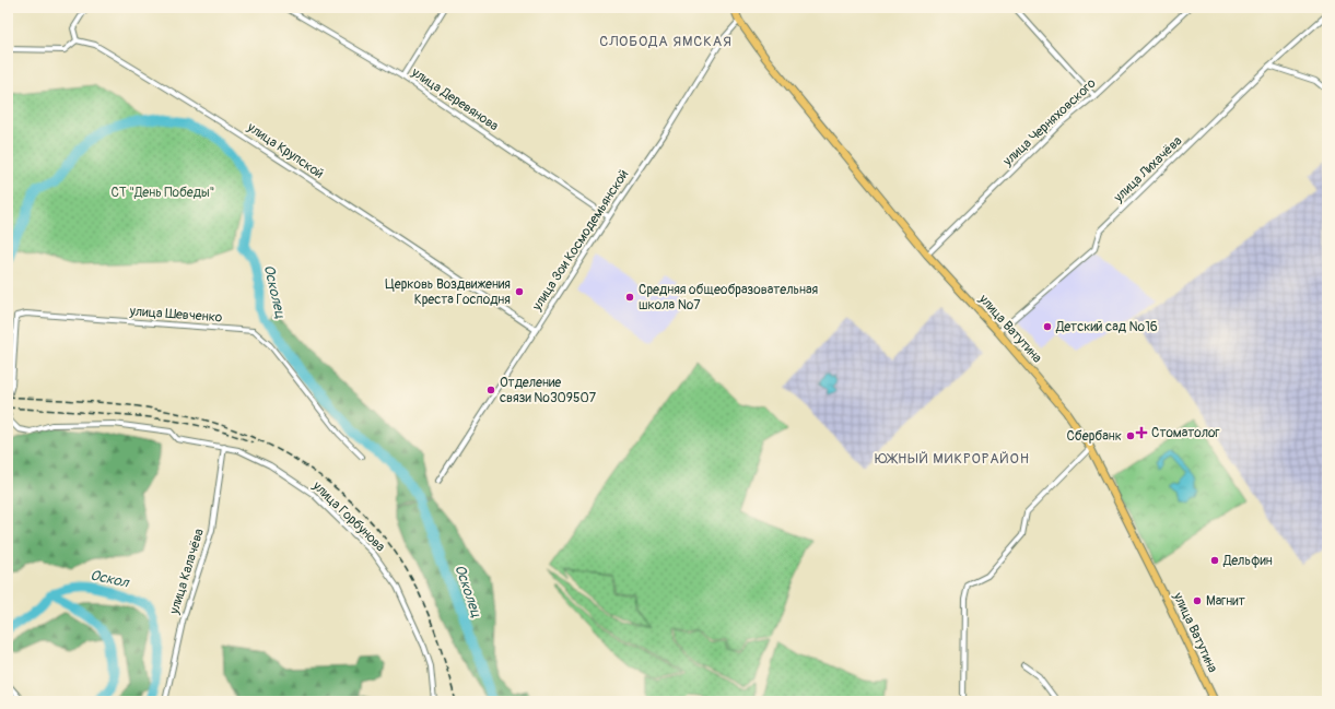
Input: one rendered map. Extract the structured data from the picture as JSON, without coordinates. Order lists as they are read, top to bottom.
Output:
{
  "streets": {
    "main road": ["улица Ватутина"],
    "street": [
      "улица Деревянова",
      "улица Черняховского",
      "улица Крупской",
      "улица Лихачёва",
      "улица Зои Космодемьянской",
      "улица Шевченко",
      "улица Горбунова",
      "улица Калачёва"
    ]
  },
  "crossings": [
    ["улица Деревянова", "улица Зои Космодемьянской"],
    ["улица Черняховского", "улица Ватутина"],
    ["улица Крупской", "улица Зои Космодемьянской"],
    ["улица Лихачёва", "улица Ватутина"],
    ["улица Зои Космодемьянской", "улица Ватутина"],
    ["улица Горбунова", "улица Калачёва"]
  ],
  "districts": ["СЛОБОДА ЯМСКАЯ", "ЮЖНЫЙ МИКРОРАЙОН"],
  "water": ["Осколец", "Оскол"],
  "parks": ["СТ \"День Победы\""],
  "places": {
    "other": [
      "Церковь Воздвижения Креста Господня",
      "Средняя общеобразовательная школа №7",
      "Детский сад №16",
      "Отделение связи №309507",
      "Сбербанк",
      "Дельфин",
      "Магнит"
    ],
    "health": ["Стоматолог"]
  }
}
